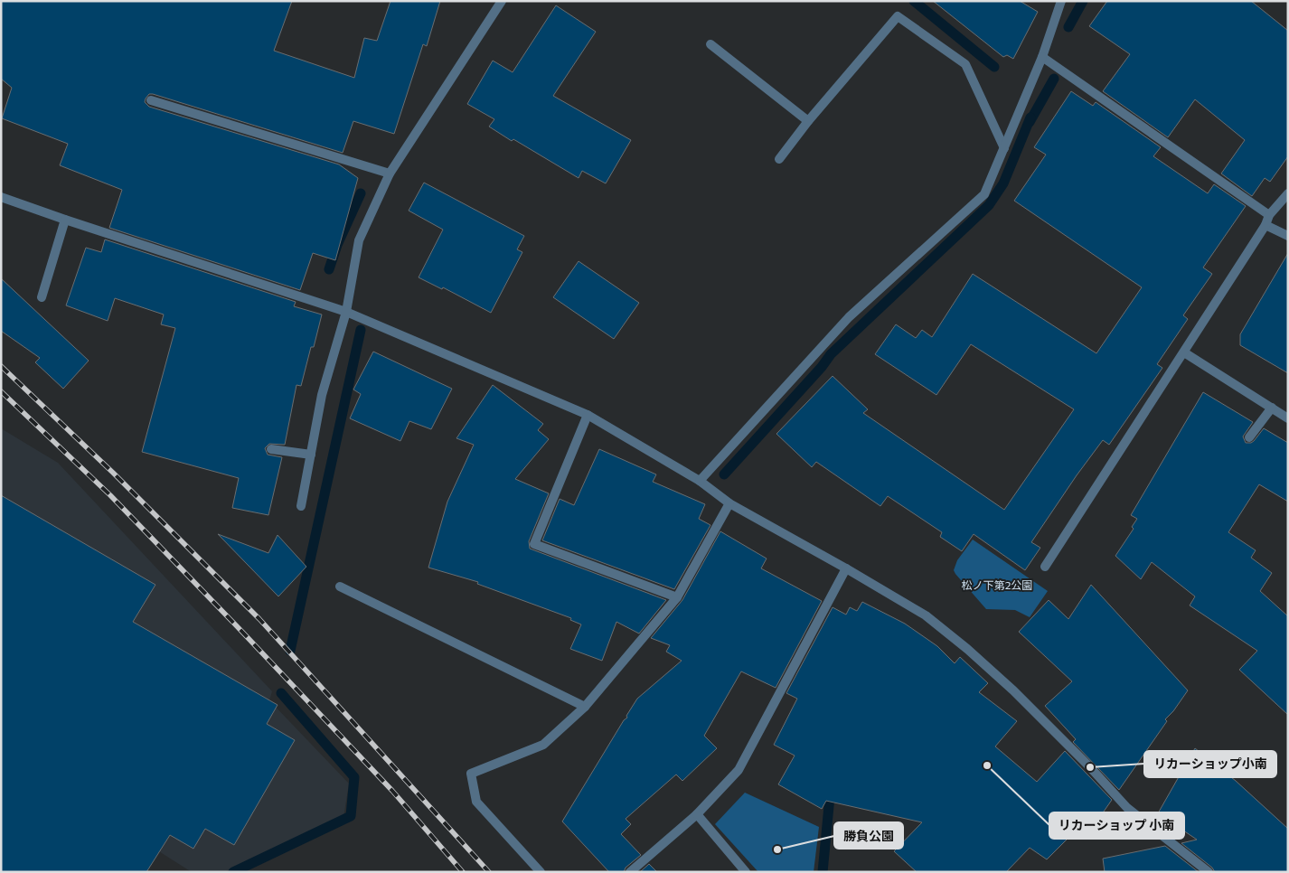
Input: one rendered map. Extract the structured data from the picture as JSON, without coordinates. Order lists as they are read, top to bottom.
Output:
{
  "parks": ["松ノ下第2公園"],
  "places": ["リカーショップ 小南", "リカーショップ小南", "勝負公園"]
}
